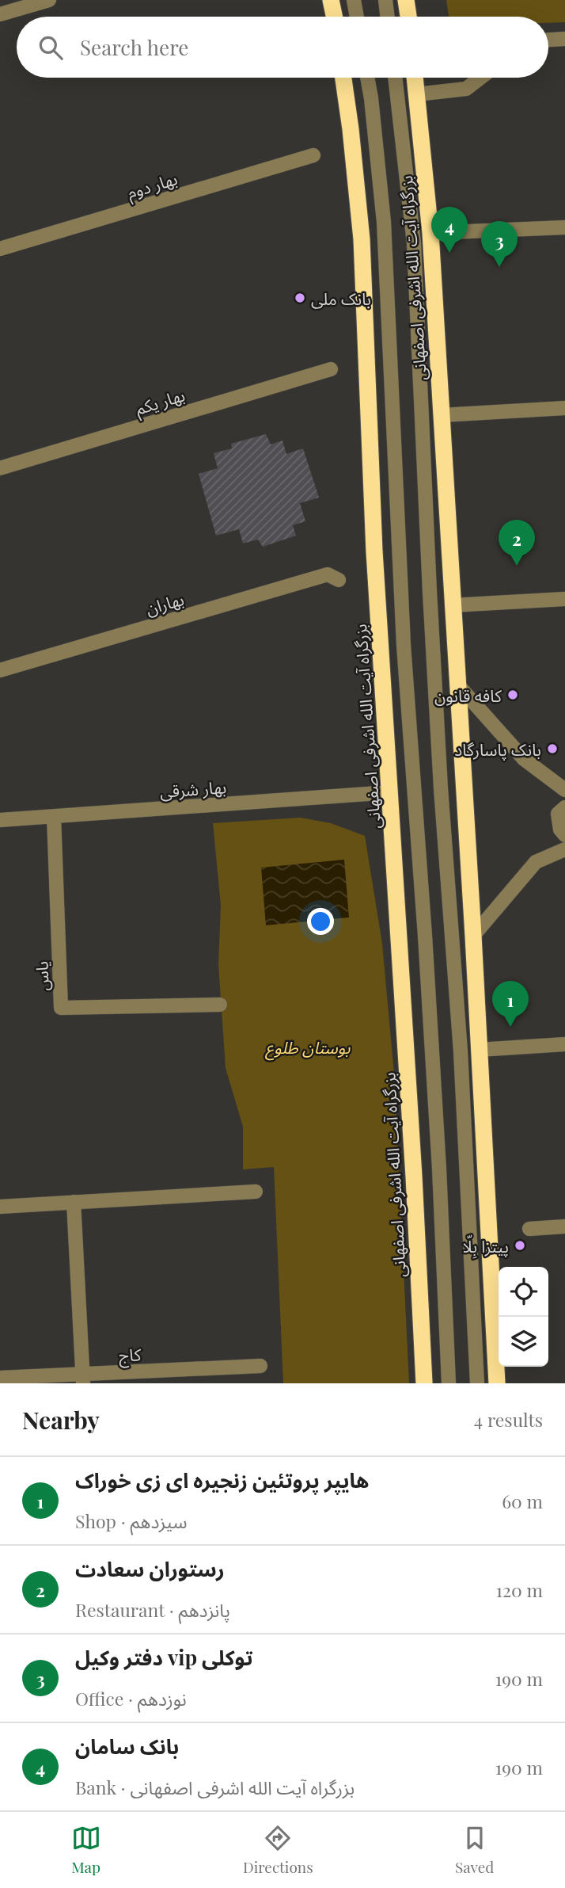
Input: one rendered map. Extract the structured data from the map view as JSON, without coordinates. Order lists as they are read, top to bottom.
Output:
{
  "streets": {
    "highway": ["بزرگراه آیت الله اشرفی اصفهانی"],
    "street": [
      "بهار دوم",
      "بهار یکم",
      "بهاران",
      "بهار شرقی",
      "یاس",
      "کاج"
    ]
  },
  "crossings": [
    ["بزرگراه آیت الله اشرفی اصفهانی", "بهار شرقی"],
    ["بهار شرقی", "یاس"]
  ],
  "parks": ["بوستان طلوع"],
  "places": [
    "بانک ملی",
    "کافه قانون",
    "بانک پاسارگاد",
    "پيتزا بِلّا"
  ],
  "page": {
    "search": "Search here",
    "pins": [
      "4",
      "3",
      "2",
      "1"
    ],
    "heading": ["Nearby", "4 results"],
    "list": [
      {
        "mark": "1",
        "name": "هایپر پروتئین زنجیره ای زی خوراک",
        "note": "Shop · سیزدهم",
        "value": "60 m"
      },
      {
        "mark": "2",
        "name": "رستوران سعادت",
        "note": "Restaurant · پانزدهم",
        "value": "120 m"
      },
      {
        "mark": "3",
        "name": "دفتر وکیل vip توکلی",
        "note": "Office · نوزدهم",
        "value": "190 m"
      },
      {
        "mark": "4",
        "name": "بانک سامان",
        "note": "Bank · بزرگراه آیت الله اشرفی اصفهانی",
        "value": "190 m"
      }
    ],
    "nav": ["Map", "Directions", "Saved"]
  }
}
